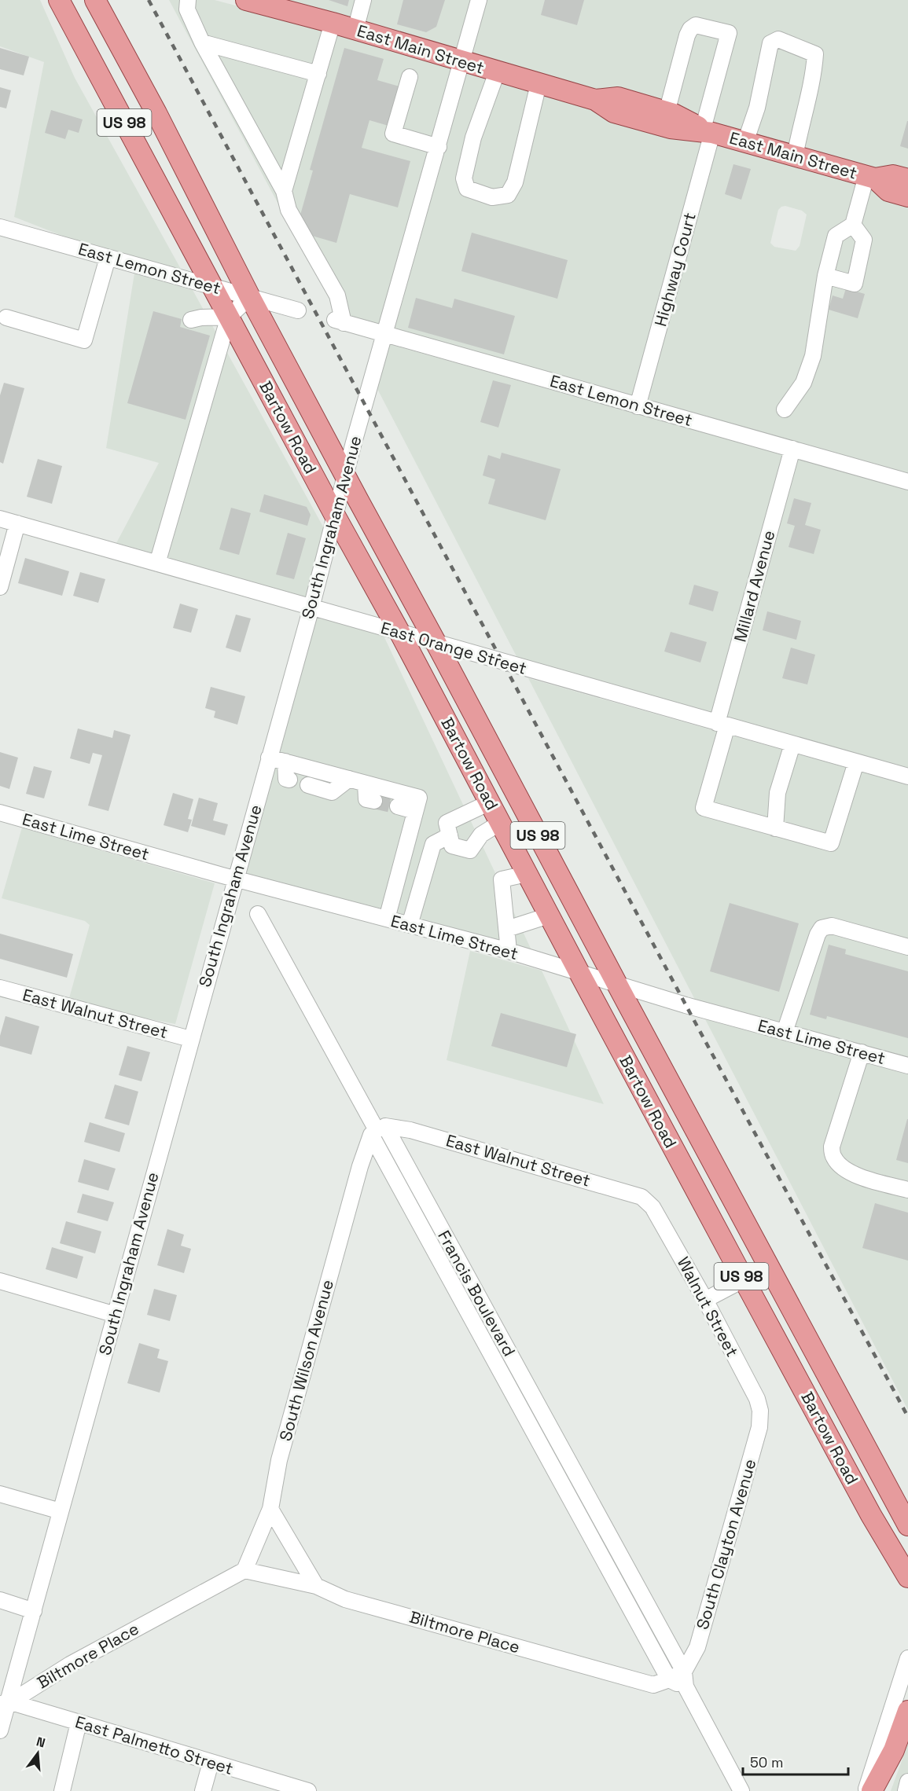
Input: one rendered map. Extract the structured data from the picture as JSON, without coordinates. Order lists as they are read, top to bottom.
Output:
{
  "streets": {
    "main road": ["East Main Street", "US 98", "Bartow Road"],
    "street": [
      "East Lemon Street",
      "Highway Court",
      "South Ingraham Avenue",
      "Millard Avenue",
      "East Orange Street",
      "East Lime Street",
      "East Walnut Street",
      "Francis Boulevard",
      "Walnut Street",
      "South Wilson Avenue",
      "South Clayton Avenue",
      "Biltmore Place",
      "East Palmetto Street"
    ]
  },
  "crossings": [
    ["East Main Street", "Highway Court"],
    ["East Main Street", "South Ingraham Avenue"],
    ["East Lemon Street", "Highway Court"],
    ["East Lemon Street", "Bartow Road"],
    ["East Lemon Street", "South Ingraham Avenue"],
    ["East Lemon Street", "Millard Avenue"],
    ["Bartow Road", "South Ingraham Avenue"],
    ["Bartow Road", "East Orange Street"],
    ["Bartow Road", "East Lime Street"],
    ["South Ingraham Avenue", "East Orange Street"],
    ["South Ingraham Avenue", "East Lime Street"],
    ["South Ingraham Avenue", "East Walnut Street"],
    ["South Ingraham Avenue", "Biltmore Place"],
    ["South Ingraham Avenue", "East Palmetto Street"],
    ["Millard Avenue", "East Orange Street"],
    ["East Walnut Street", "Francis Boulevard"],
    ["East Walnut Street", "Walnut Street"],
    ["East Walnut Street", "South Wilson Avenue"],
    ["Francis Boulevard", "South Wilson Avenue"],
    ["Francis Boulevard", "South Clayton Avenue"],
    ["Francis Boulevard", "Biltmore Place"],
    ["Walnut Street", "South Clayton Avenue"],
    ["South Clayton Avenue", "Biltmore Place"],
    ["Biltmore Place", "East Palmetto Street"]
  ],
  "scale_bar": "50 m",
  "north": "top"
}
